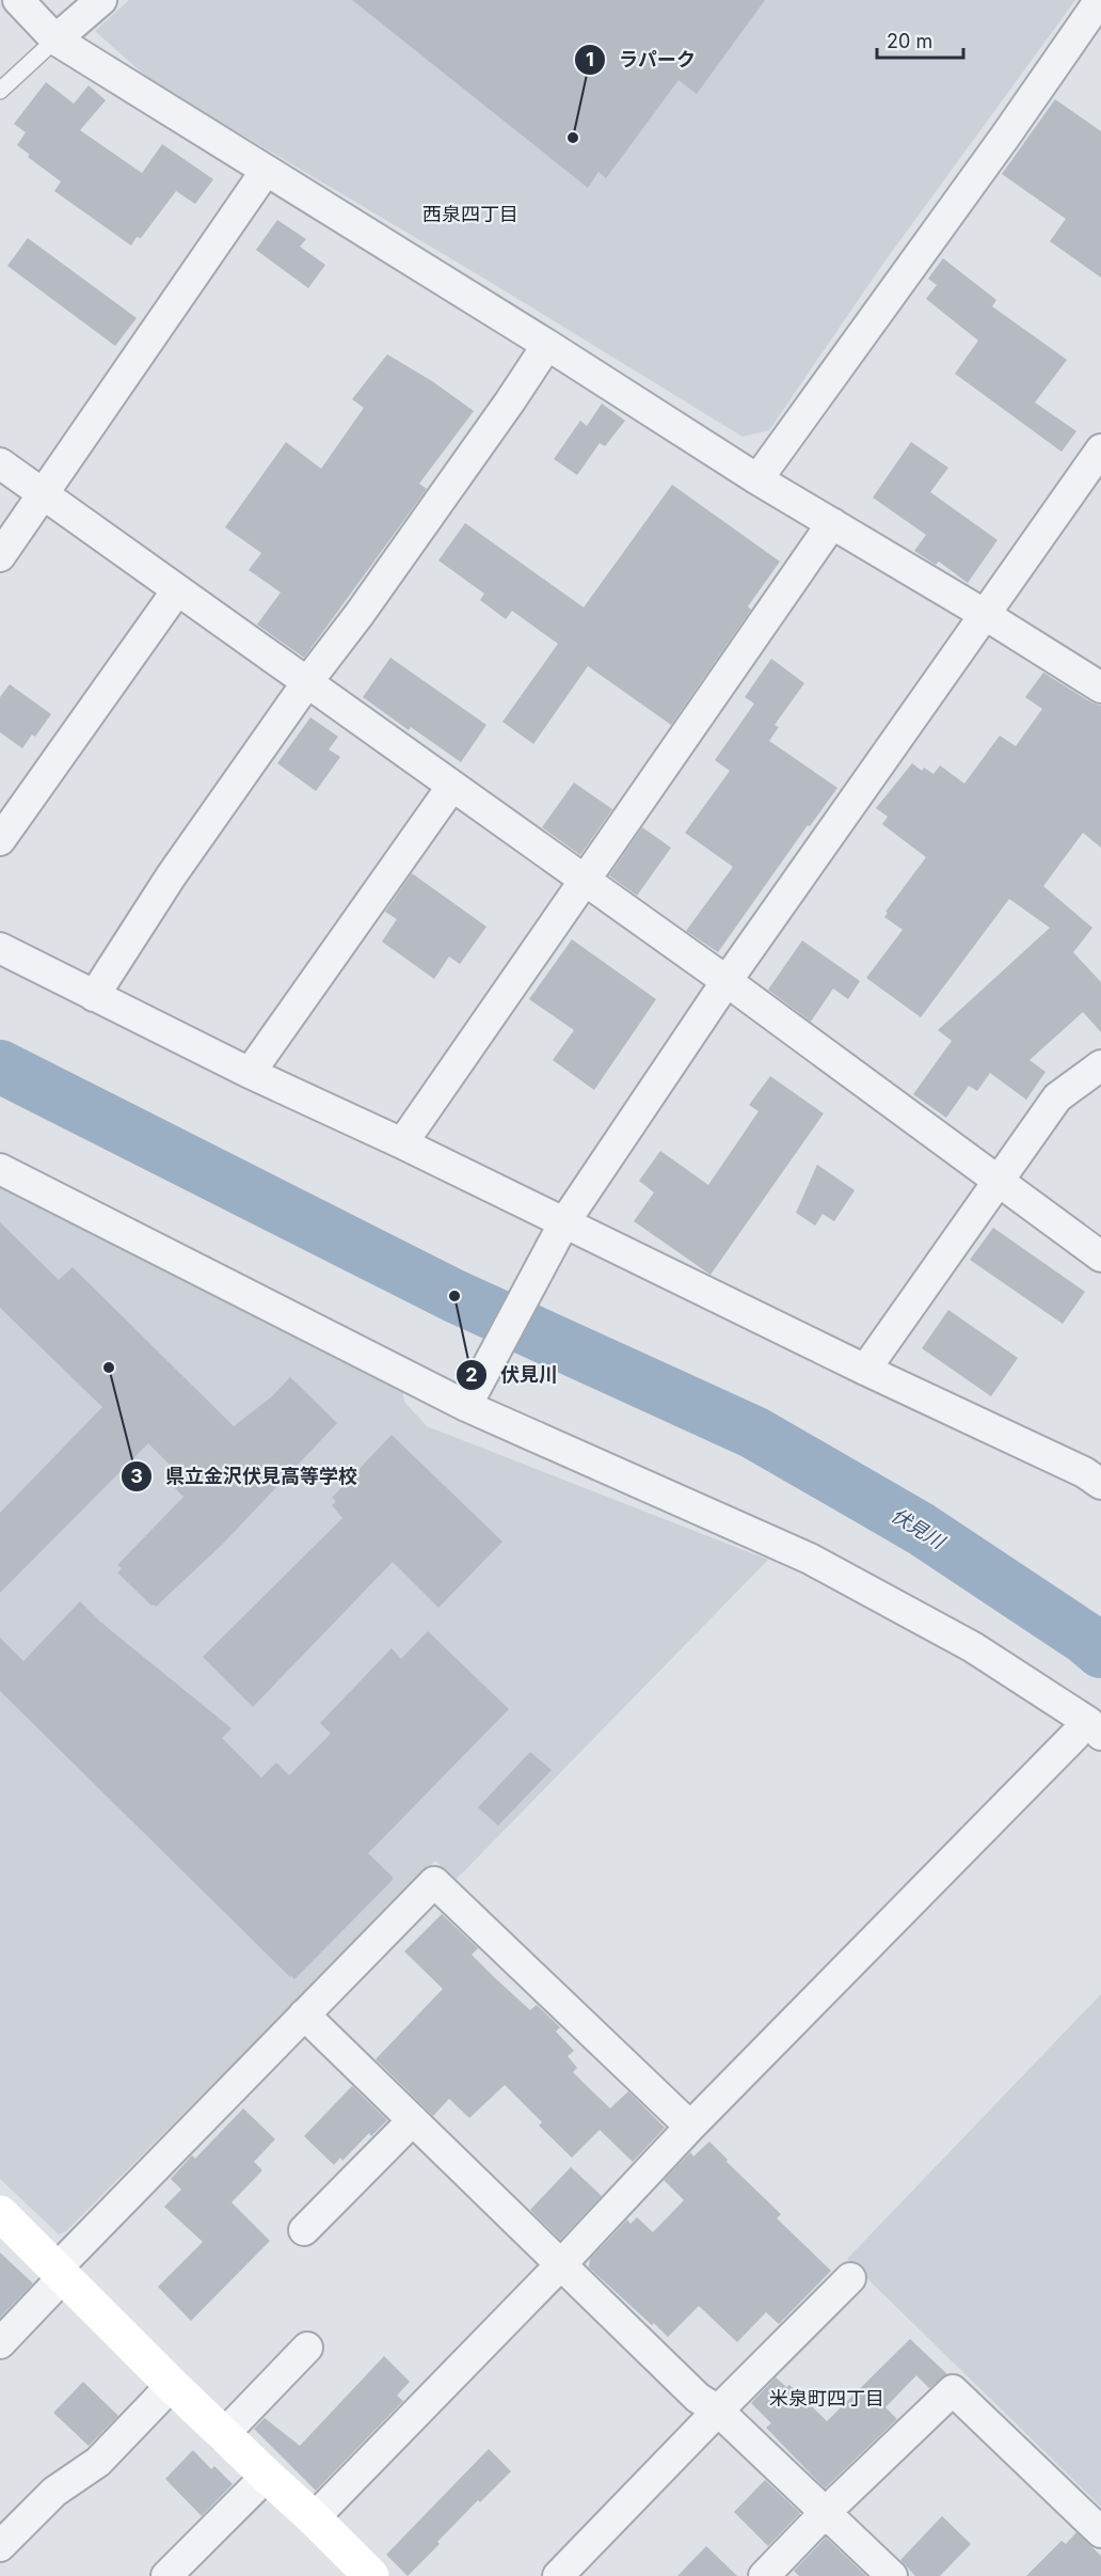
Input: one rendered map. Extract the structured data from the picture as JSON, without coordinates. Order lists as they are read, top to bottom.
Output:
{
  "districts": ["西泉四丁目", "米泉町四丁目"],
  "water": ["伏見川"],
  "places": ["ラパーク", "伏見川", "県立金沢伏見高等学校"],
  "scale_bar": "20 m"
}
